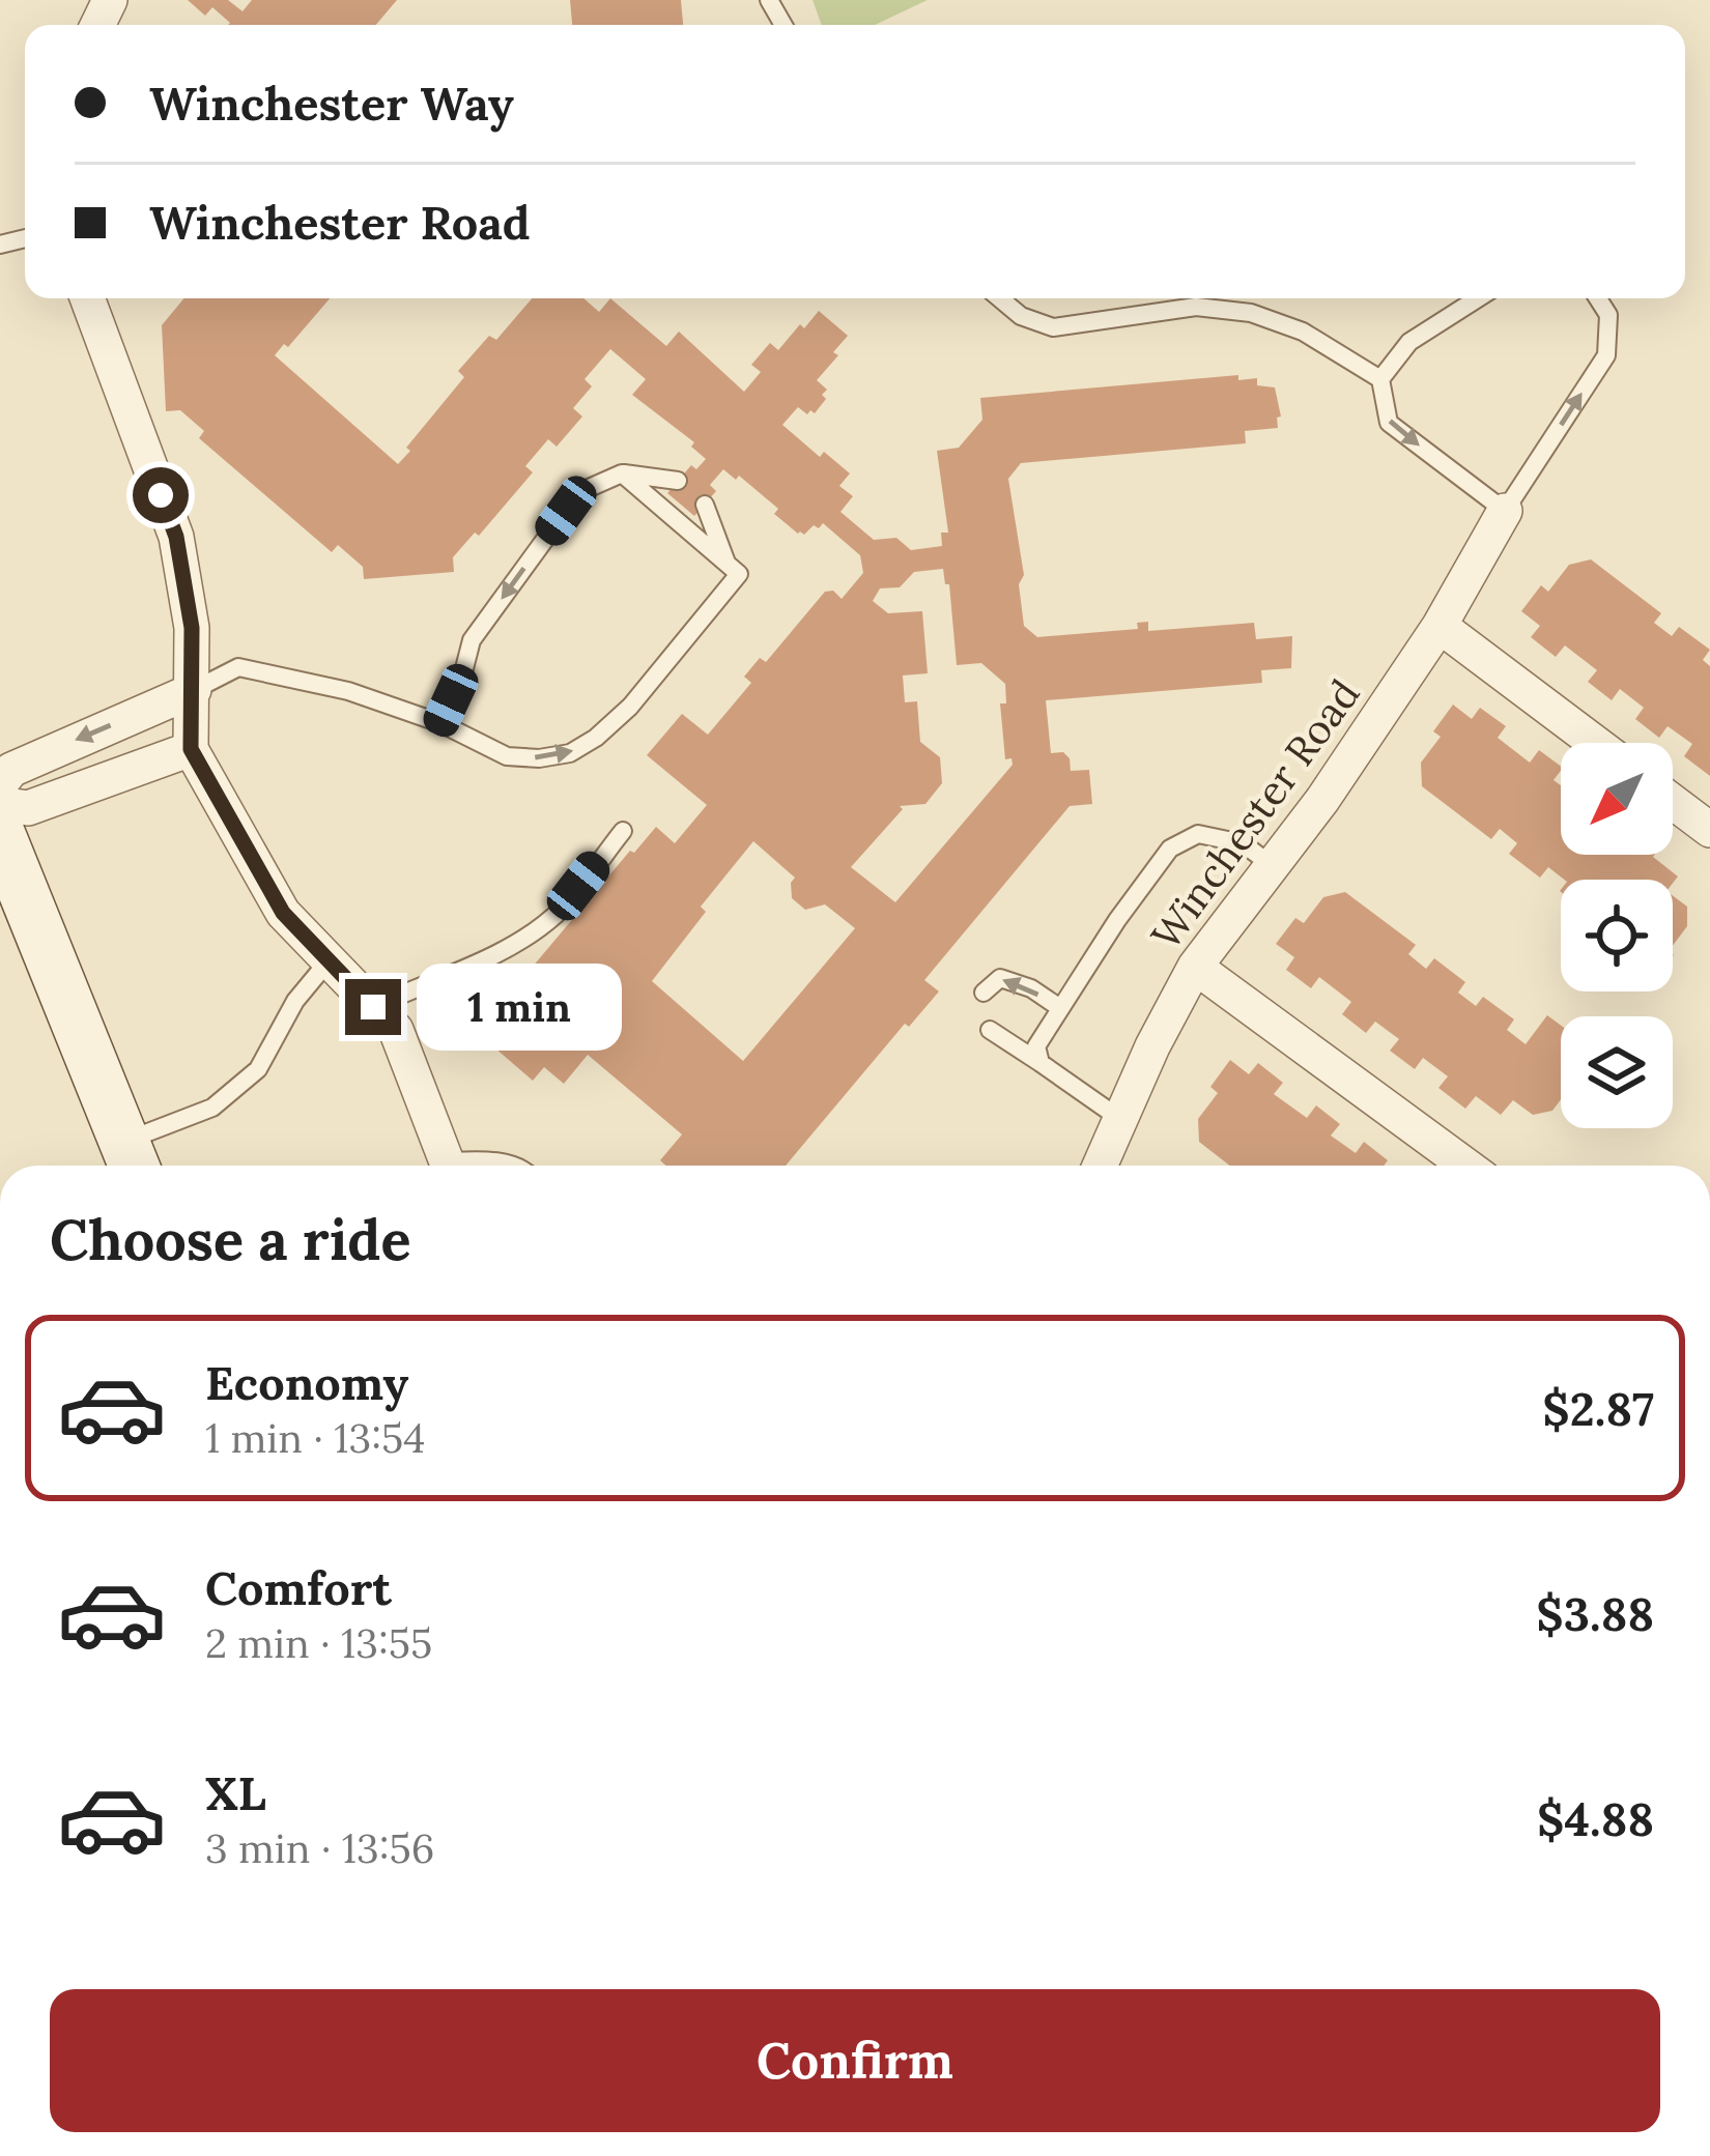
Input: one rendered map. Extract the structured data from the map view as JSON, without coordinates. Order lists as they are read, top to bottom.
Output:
{
  "streets": {
    "street": ["Winchester Road"]
  },
  "north": "bottom left",
  "page": {
    "banner": ["Winchester Way", "Winchester Road"],
    "bubble": "1 min",
    "heading": "Choose a ride",
    "list": [
      {
        "name": "Economy",
        "note": "1 min · 13:54",
        "value": "$2.87"
      },
      {
        "name": "Comfort",
        "note": "2 min · 13:55",
        "value": "$3.88"
      },
      {
        "name": "XL",
        "note": "3 min · 13:56",
        "value": "$4.88"
      }
    ],
    "buttons": "Confirm"
  }
}
